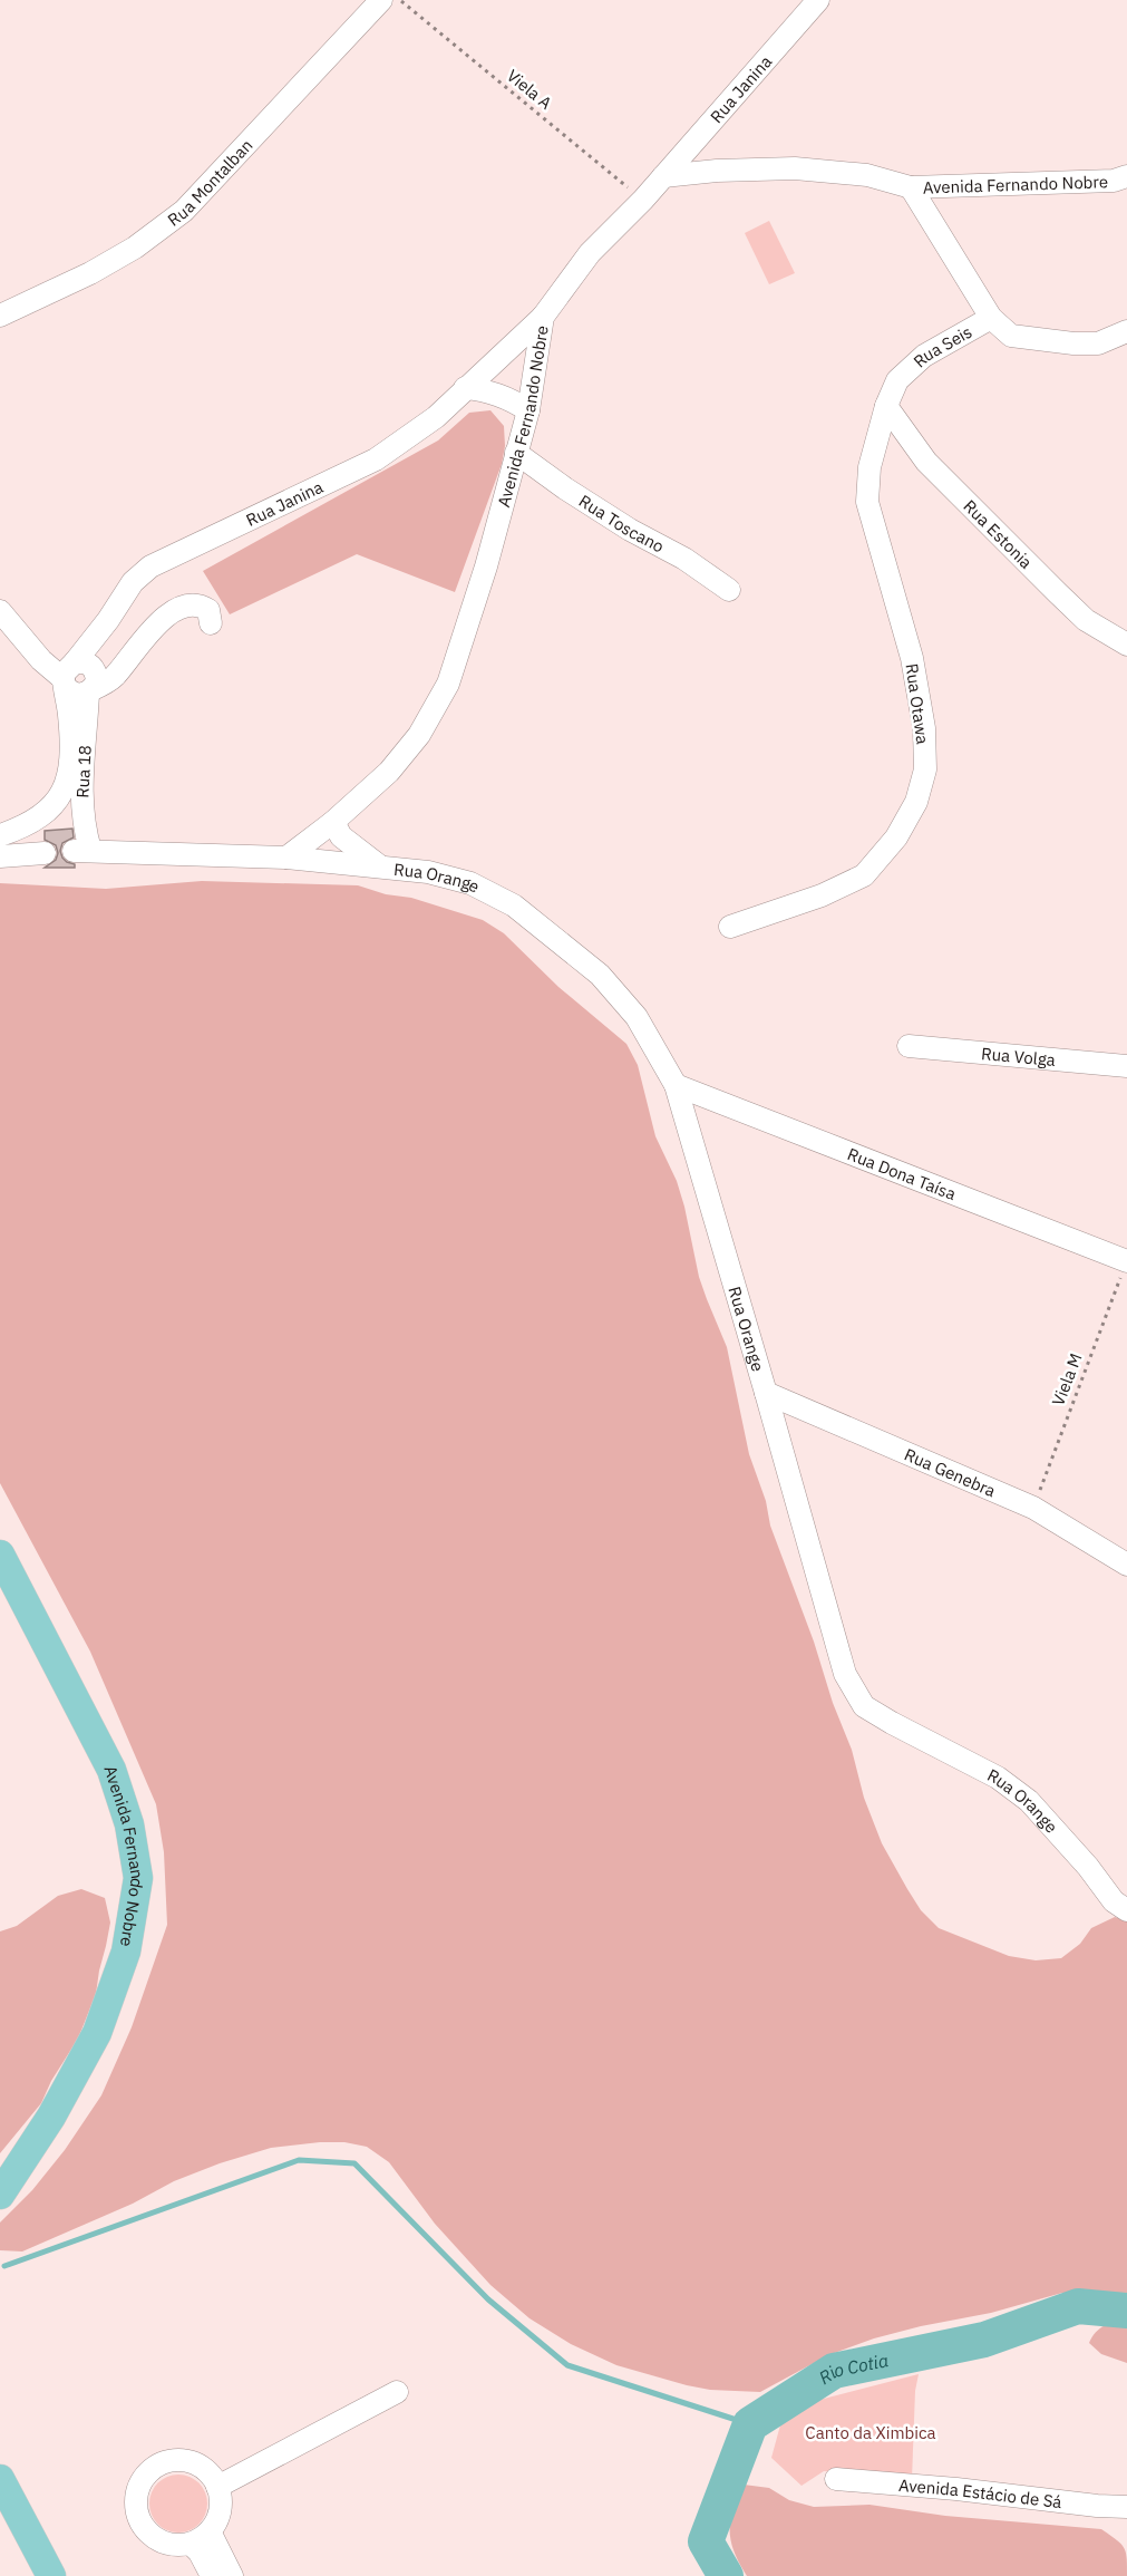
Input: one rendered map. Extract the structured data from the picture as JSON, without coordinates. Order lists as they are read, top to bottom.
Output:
{
  "streets": {
    "main road": ["Avenida Fernando Nobre"],
    "street": [
      "Rua Janina",
      "Rua Montalban",
      "Rua Seis",
      "Rua Toscano",
      "Rua Estonia",
      "Rua Otawa",
      "Rua 18",
      "Rua Orange",
      "Rua Volga",
      "Rua Dona Taísa",
      "Rua Genebra",
      "Avenida Estácio de Sá"
    ],
    "path": ["Viela A", "Viela M"]
  },
  "crossings": [
    ["Rua Janina", "Avenida Fernando Nobre"],
    ["Rua Janina", "Rua 18"],
    ["Viela A", "Avenida Fernando Nobre"],
    ["Avenida Fernando Nobre", "Rua Toscano"],
    ["Avenida Fernando Nobre", "Rua 18"],
    ["Avenida Fernando Nobre", "Rua Orange"],
    ["Rua Seis", "Rua Otawa"],
    ["Rua Estonia", "Rua Otawa"],
    ["Rua 18", "Rua Orange"],
    ["Rua Orange", "Rua Dona Taísa"],
    ["Rua Orange", "Rua Genebra"],
    ["Rua Dona Taísa", "Viela M"],
    ["Viela M", "Rua Genebra"]
  ],
  "water": ["Rio Cotia"],
  "parks": ["Canto da Ximbica"]
}
